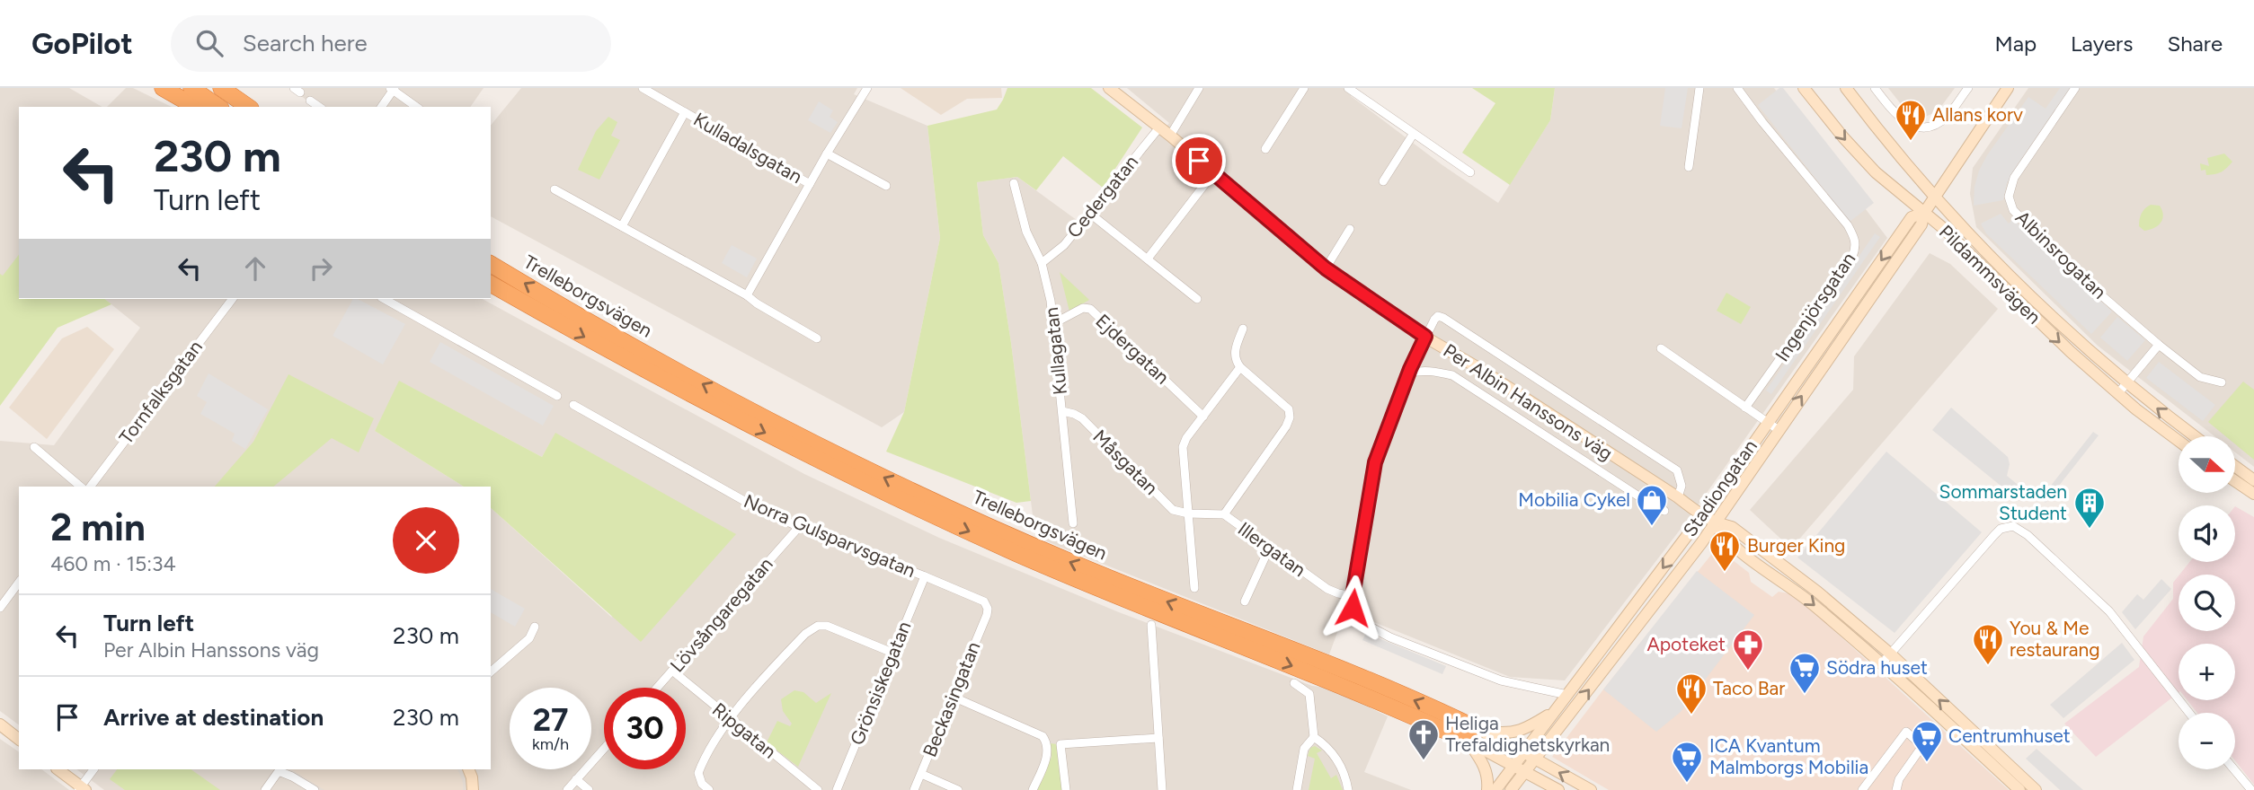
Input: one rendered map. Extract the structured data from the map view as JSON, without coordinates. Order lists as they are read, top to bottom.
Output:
{
  "streets": {
    "highway": ["Trelleborgsvägen"],
    "main road": ["Pildammsvägen", "Per Albin Hanssons väg", "Stadiongatan"],
    "street": [
      "Kulladalsgatan",
      "Cedergatan",
      "Albinsrogatan",
      "Ingenjörsgatan",
      "Ejdergatan",
      "Kullagatan",
      "Tornfalksgatan",
      "Måsgatan",
      "Norra Gulsparvsgatan",
      "Illergatan",
      "Lövsångaregatan",
      "Grönsiskegatan",
      "Beckasingatan",
      "Ripgatan"
    ]
  },
  "crossings": [
    ["Cedergatan", "Kullagatan"],
    ["Cedergatan", "Per Albin Hanssons väg"],
    ["Pildammsvägen", "Stadiongatan"],
    ["Trelleborgsvägen", "Stadiongatan"],
    ["Ejdergatan", "Kullagatan"],
    ["Kullagatan", "Måsgatan"],
    ["Per Albin Hanssons väg", "Stadiongatan"],
    ["Måsgatan", "Illergatan"],
    ["Norra Gulsparvsgatan", "Lövsångaregatan"],
    ["Norra Gulsparvsgatan", "Grönsiskegatan"],
    ["Norra Gulsparvsgatan", "Beckasingatan"],
    ["Lövsångaregatan", "Ripgatan"]
  ],
  "places": {
    "restaurant": [
      "Allans korv",
      "Burger King",
      "You & Me restaurang",
      "Taco Bar"
    ],
    "shop": ["Mobilia Cykel"],
    "building": ["Sommarstaden Student"],
    "pharmacy": ["Apoteket"],
    "supermarket": ["Södra huset", "Centrumhuset", "ICA Kvantum Malmborgs Mobilia"],
    "church": ["Heliga Trefaldighetskyrkan"]
  },
  "north": "right",
  "page": {
    "header": "GoPilot",
    "search": "Search here",
    "nav": ["Map", "Layers", "Share"],
    "turn": ["230 m", "Turn left"],
    "map_buttons": ["+", "−"],
    "heading": ["2 min", "460 m · 15:34"],
    "list": [
      {
        "name": "Turn left",
        "note": "Per Albin Hanssons väg",
        "value": "230 m"
      },
      {
        "name": "Arrive at destination",
        "value": "230 m"
      }
    ],
    "speed": "27 km/h",
    "limit": "30"
  }
}
